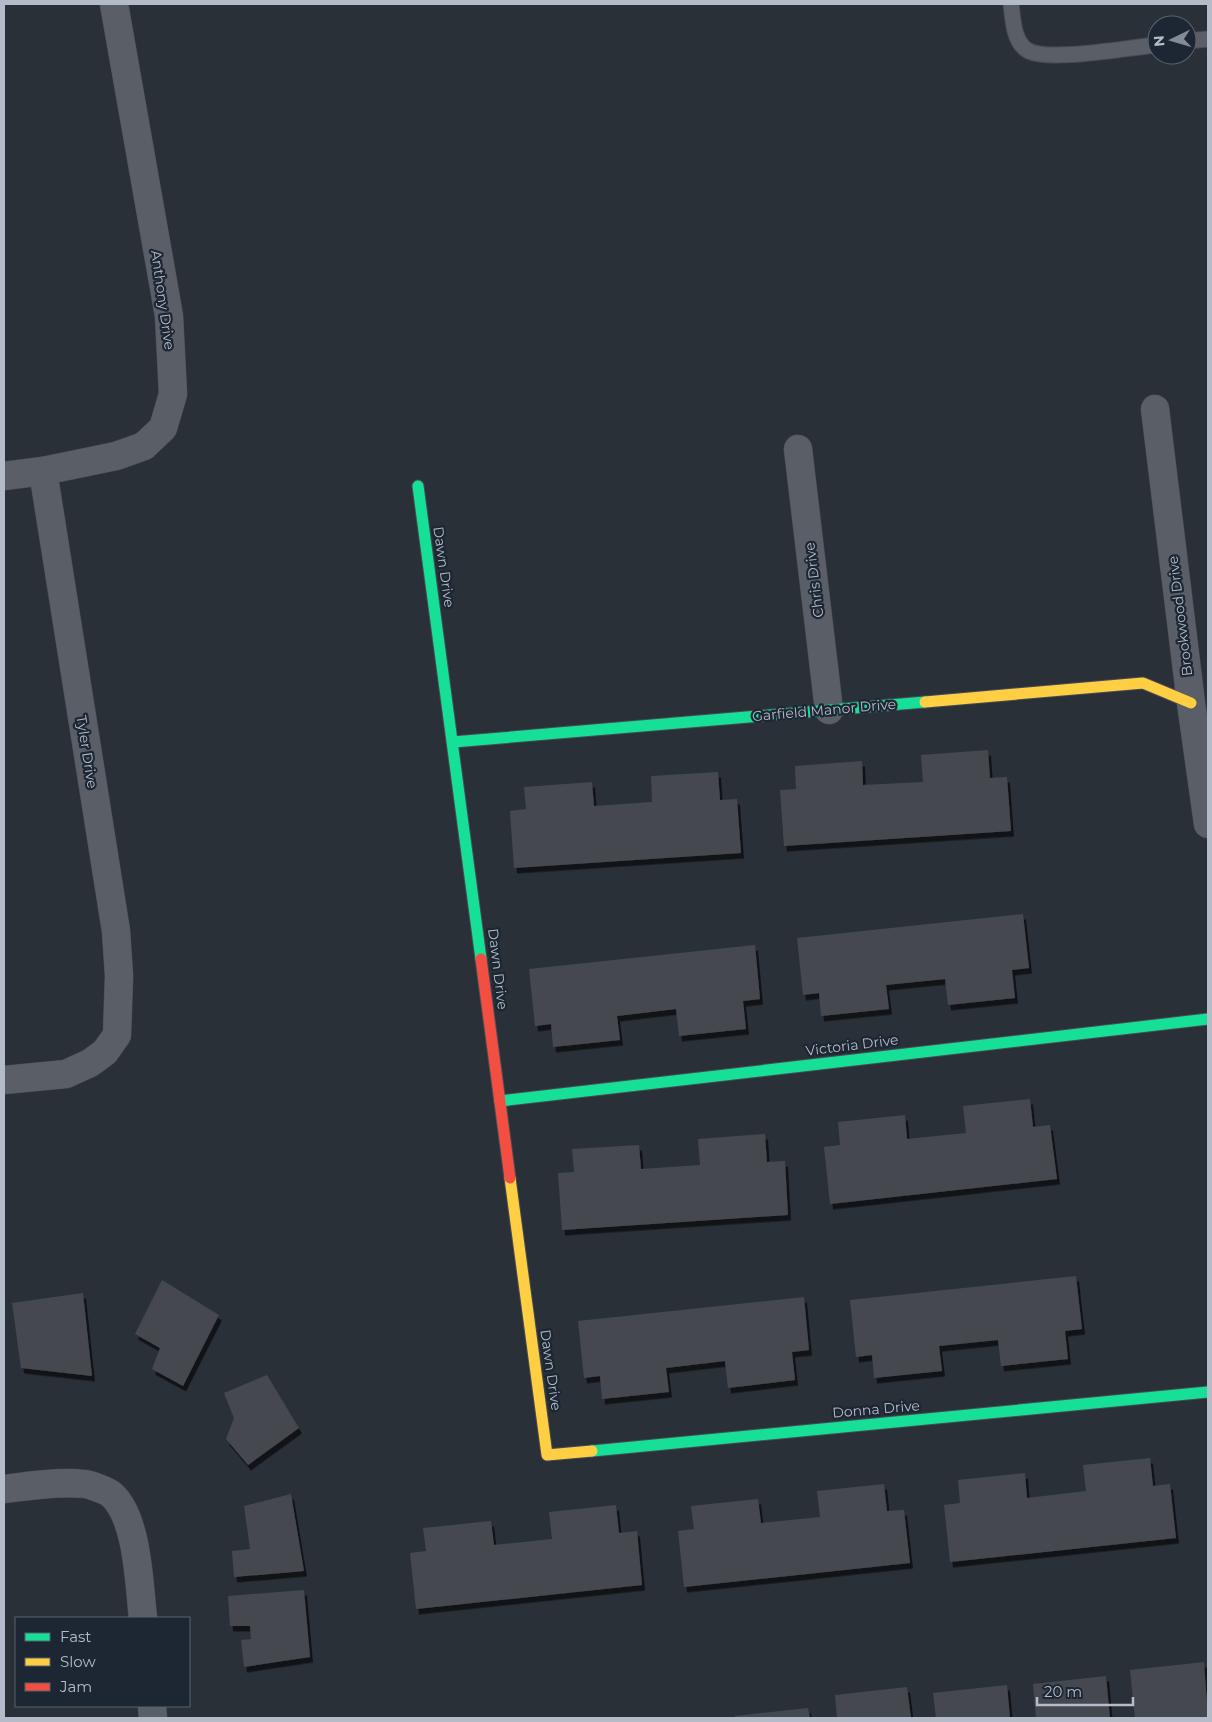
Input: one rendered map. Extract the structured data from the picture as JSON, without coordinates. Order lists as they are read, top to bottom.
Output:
{
  "streets": {
    "street": [
      "Anthony Drive",
      "Dawn Drive",
      "Chris Drive",
      "Brookwood Drive",
      "Garfield Manor Drive",
      "Tyler Drive",
      "Victoria Drive",
      "Donna Drive"
    ]
  },
  "crossings": [
    ["Anthony Drive", "Tyler Drive"],
    ["Dawn Drive", "Garfield Manor Drive"],
    ["Dawn Drive", "Victoria Drive"],
    ["Dawn Drive", "Donna Drive"],
    ["Chris Drive", "Garfield Manor Drive"],
    ["Brookwood Drive", "Garfield Manor Drive"]
  ],
  "legend": ["Fast", "Slow", "Jam"],
  "scale_bar": "20 m",
  "north": "left"
}
